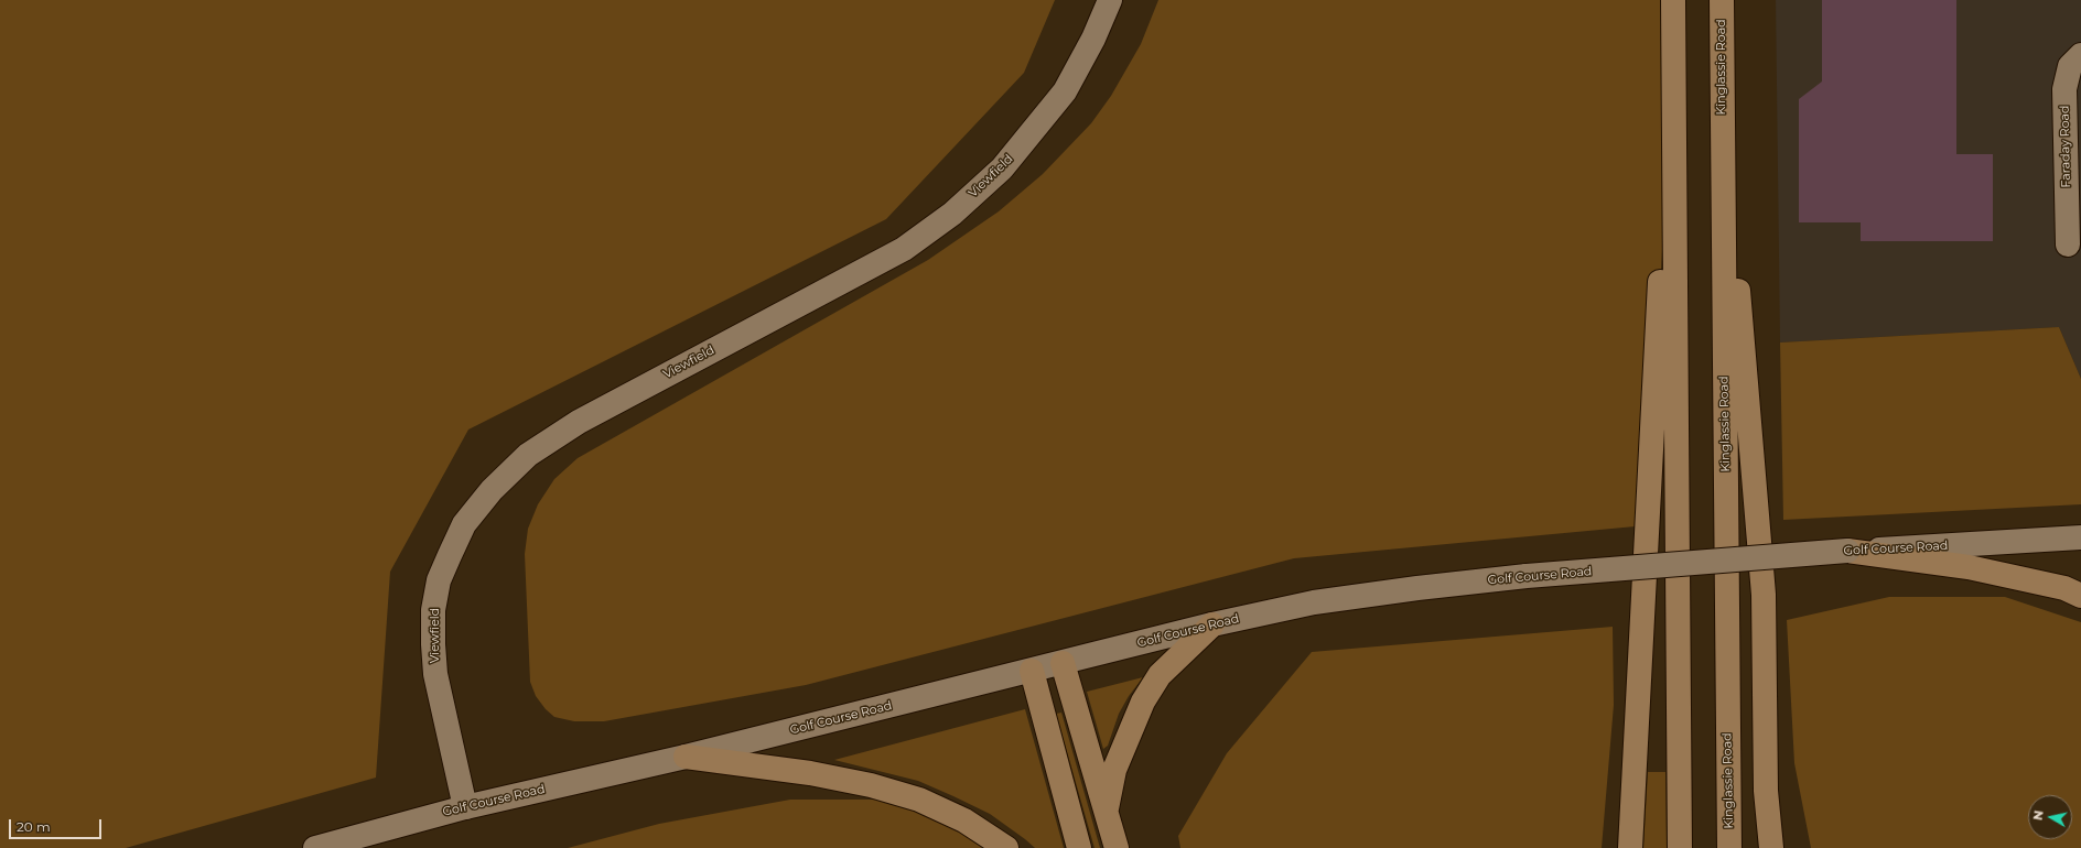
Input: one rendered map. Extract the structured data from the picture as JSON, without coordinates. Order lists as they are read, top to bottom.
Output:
{
  "streets": {
    "main road": ["Kinglassie Road"],
    "street": ["Faraday Road", "Viewfield", "Golf Course Road"]
  },
  "crossings": [
    ["Viewfield", "Golf Course Road"]
  ],
  "scale_bar": "20 m",
  "north": "left"
}
